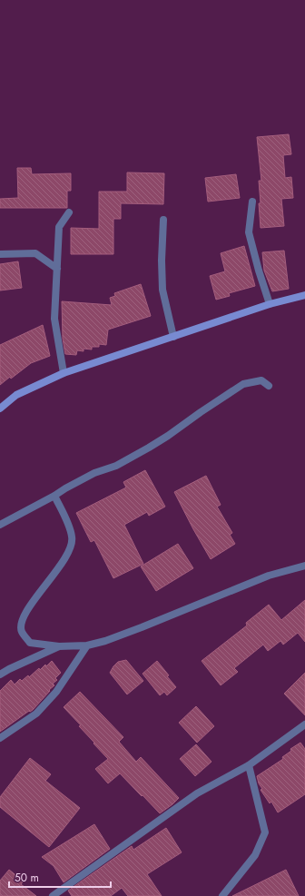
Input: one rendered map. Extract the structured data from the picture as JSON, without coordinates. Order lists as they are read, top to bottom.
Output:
{
  "scale_bar": "50 m"
}
